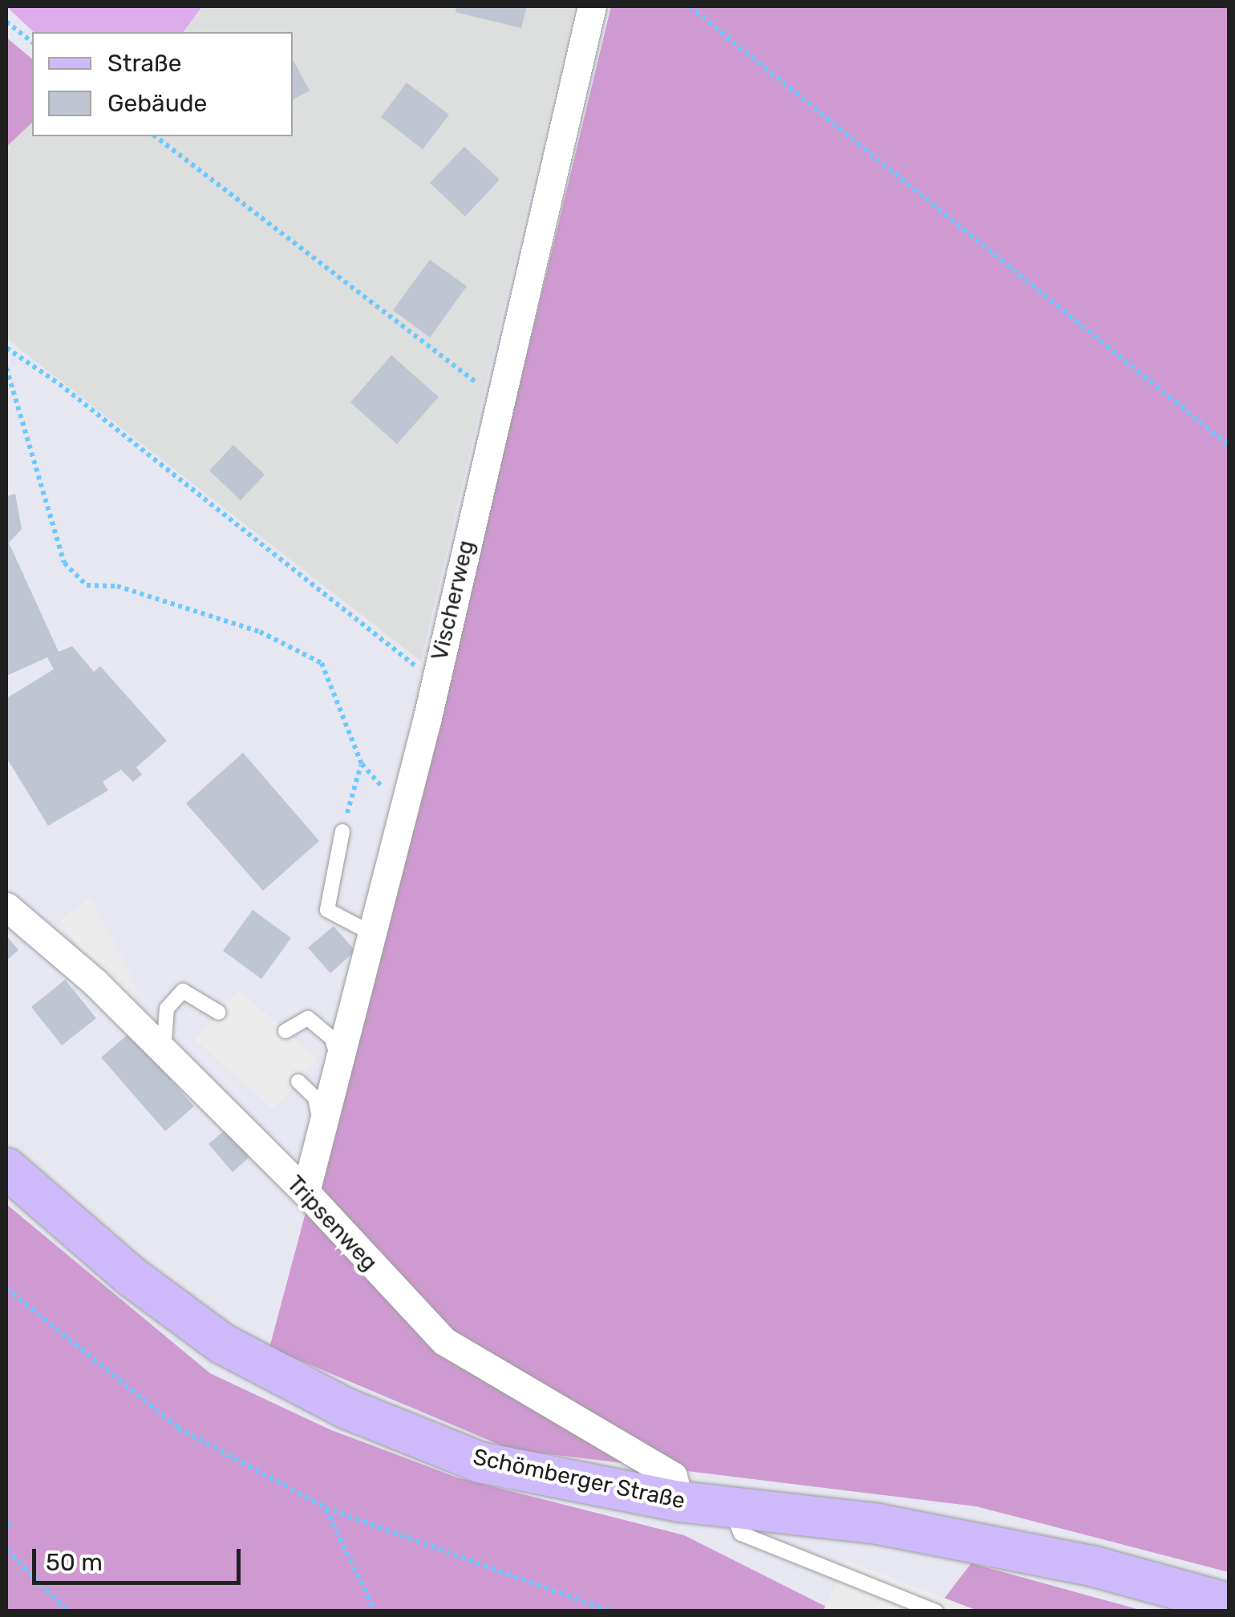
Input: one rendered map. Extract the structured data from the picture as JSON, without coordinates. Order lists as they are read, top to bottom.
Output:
{
  "streets": {
    "main road": ["Schömberger Straße"],
    "street": ["Vischerweg", "Tripsenweg"]
  },
  "crossings": [
    ["Vischerweg", "Tripsenweg"],
    ["Tripsenweg", "Schömberger Straße"]
  ],
  "legend": ["Straße", "Gebäude"],
  "scale_bar": "50 m"
}
